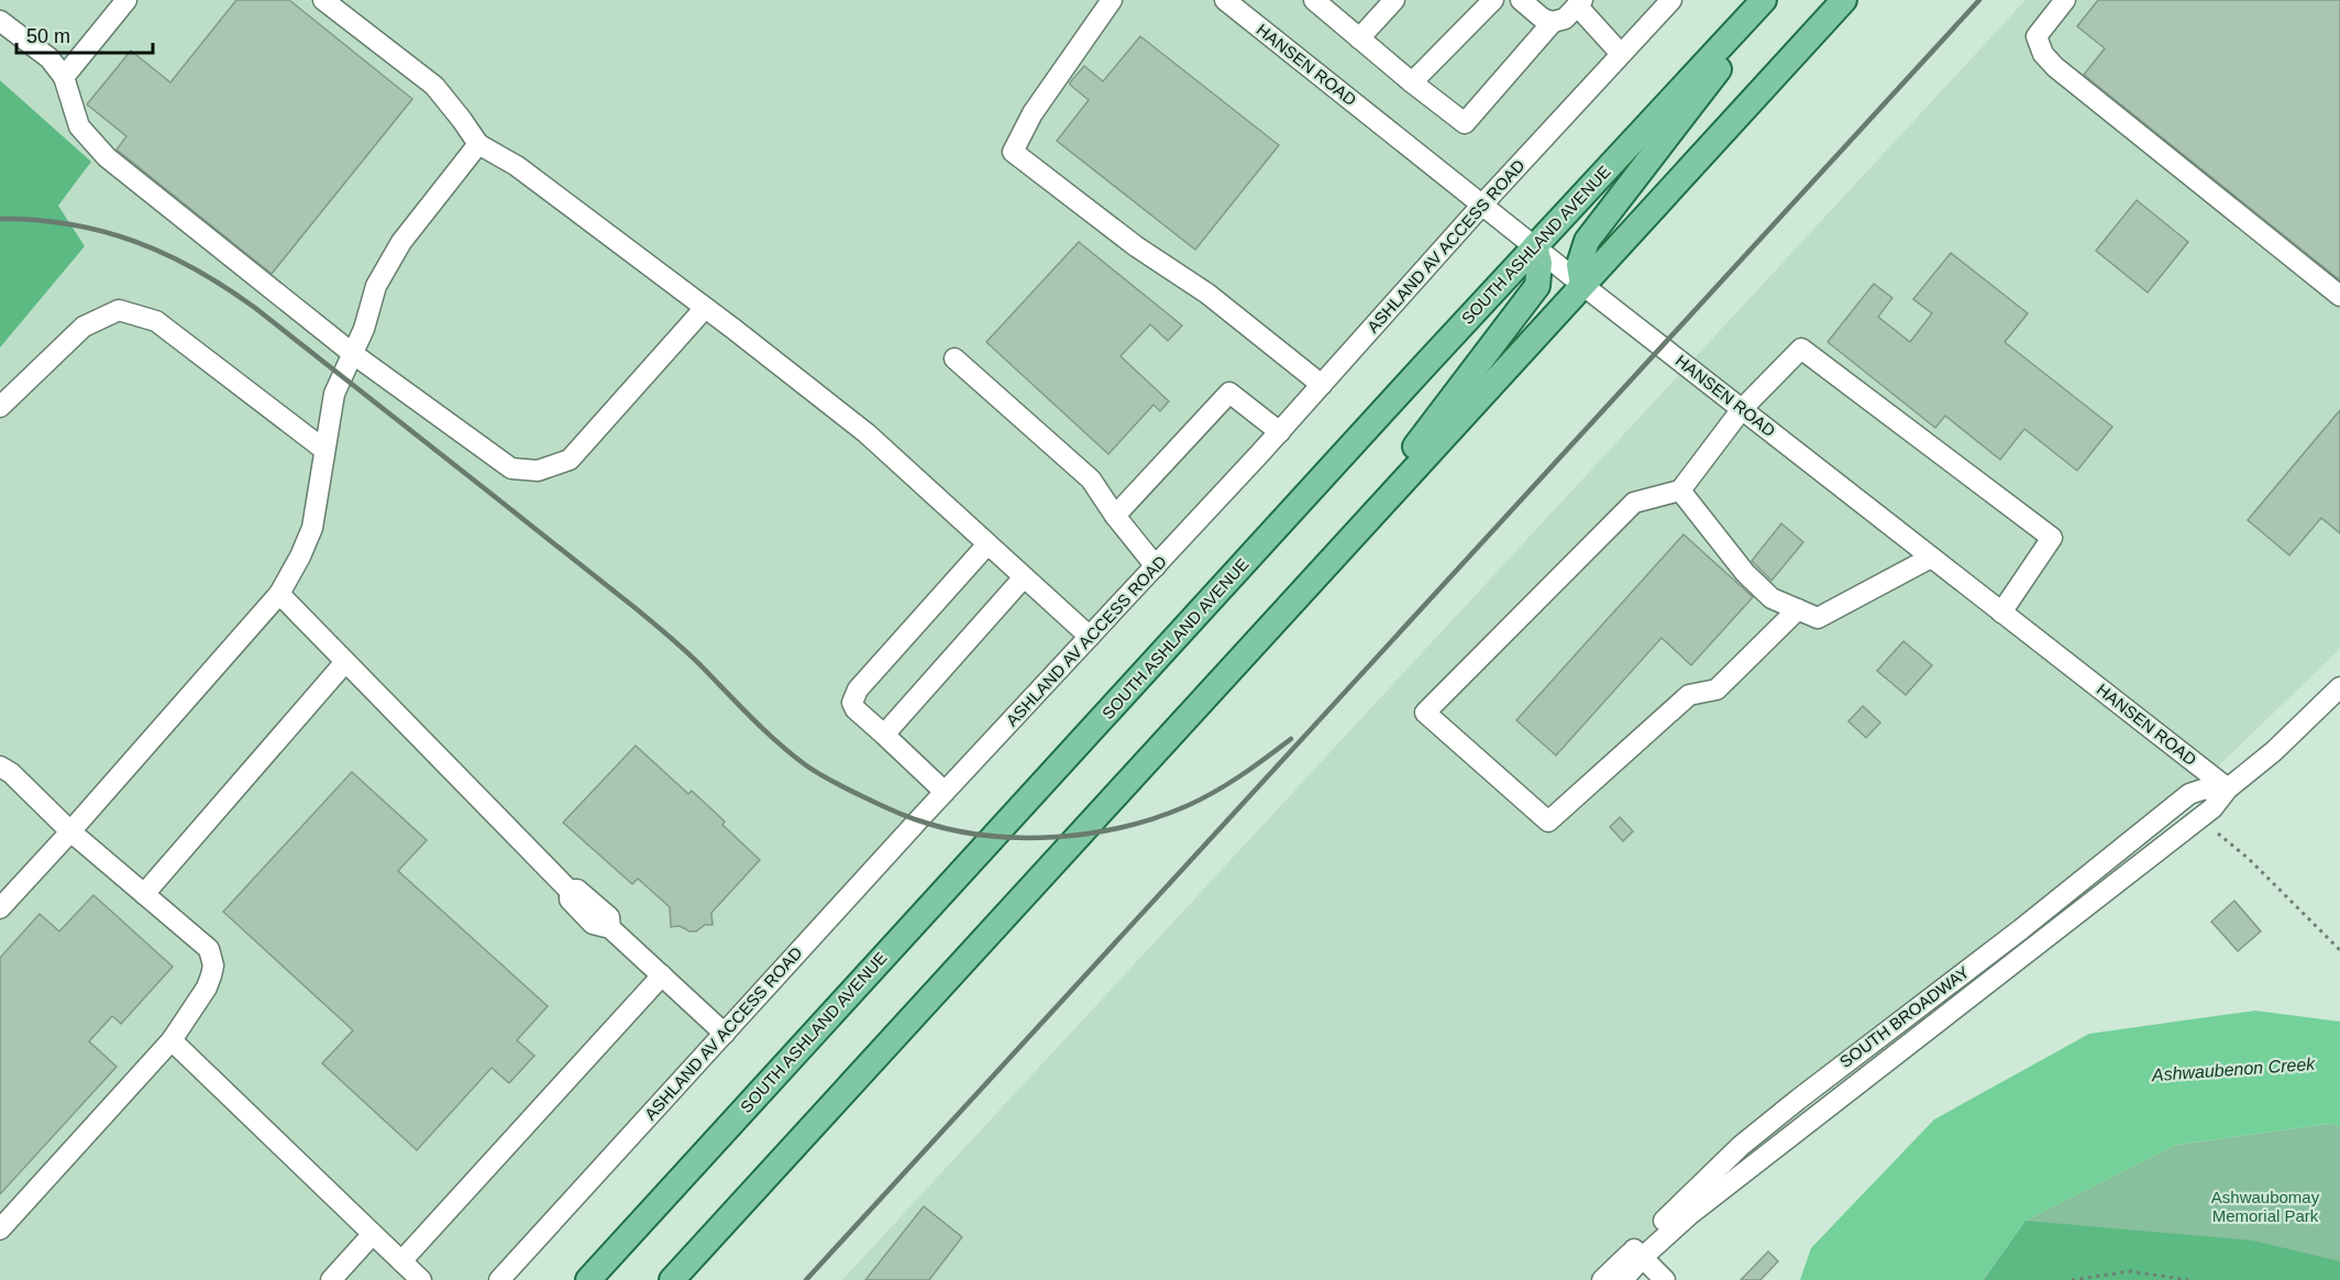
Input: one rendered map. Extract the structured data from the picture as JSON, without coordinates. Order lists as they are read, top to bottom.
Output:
{
  "streets": {
    "main road": ["SOUTH ASHLAND AVENUE"],
    "street": ["HANSEN ROAD", "ASHLAND AV ACCESS ROAD", "SOUTH BROADWAY"]
  },
  "crossings": [
    ["HANSEN ROAD", "SOUTH ASHLAND AVENUE"],
    ["HANSEN ROAD", "ASHLAND AV ACCESS ROAD"],
    ["HANSEN ROAD", "SOUTH BROADWAY"]
  ],
  "water": ["Ashwaubenon Creek"],
  "parks": ["Ashwaubomay Memorial Park"],
  "scale_bar": "50 m"
}
